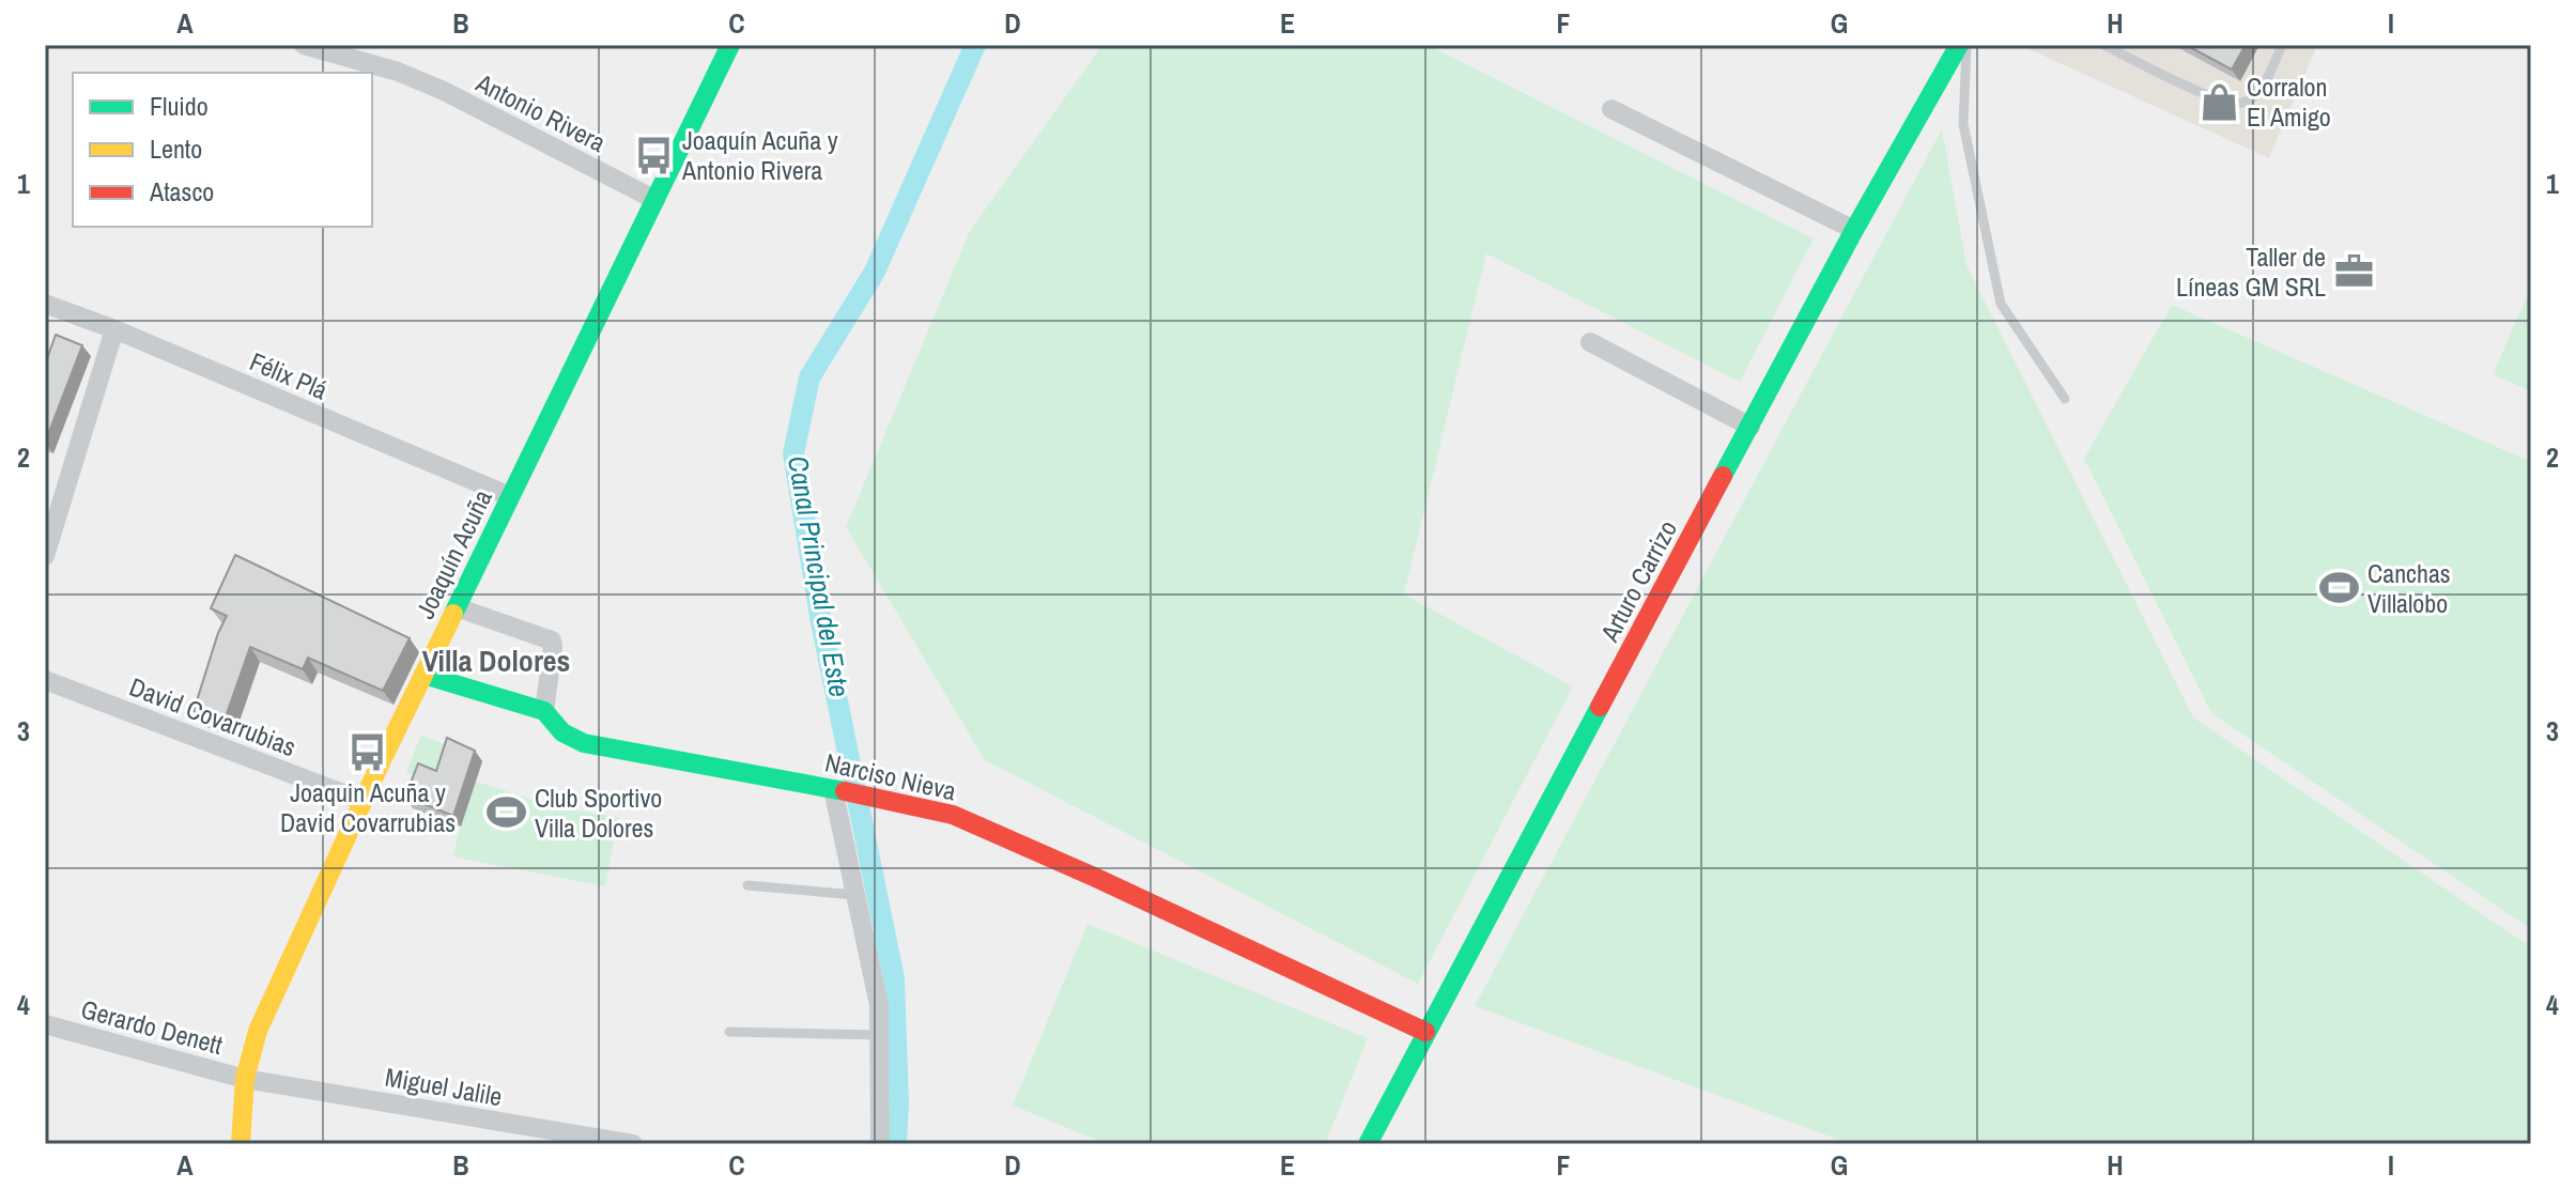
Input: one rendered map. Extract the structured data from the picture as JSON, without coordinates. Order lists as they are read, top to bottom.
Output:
{
  "streets": {
    "street": [
      "Antonio Rivera",
      "Félix Plá",
      "Joaquín Acuña",
      "Arturo Carrizo",
      "David Covarrubias",
      "Narciso Nieva",
      "Gerardo Denett",
      "Miguel Jalile"
    ]
  },
  "crossings": [
    ["Antonio Rivera", "Joaquín Acuña"],
    ["Félix Plá", "Joaquín Acuña"],
    ["Joaquín Acuña", "David Covarrubias"],
    ["Joaquín Acuña", "Narciso Nieva"],
    ["Joaquín Acuña", "Gerardo Denett"],
    ["Joaquín Acuña", "Miguel Jalile"],
    ["Arturo Carrizo", "Narciso Nieva"],
    ["Gerardo Denett", "Miguel Jalile"]
  ],
  "districts": ["Villa Dolores"],
  "water": ["Canal Principal del Este"],
  "places": {
    "shop": ["Corralon El Amigo"],
    "bus stop": ["Joaquín Acuña y Antonio Rivera", "Joaquin Acuña y David Covarrubias"],
    "office": ["Taller de Líneas GM SRL"],
    "sports": ["Canchas Villalobo", "Club Sportivo Villa Dolores"]
  },
  "legend": ["Fluido", "Lento", "Atasco"],
  "grid": {
    "columns": [
      "A",
      "B",
      "C",
      "D",
      "E",
      "F",
      "G",
      "H",
      "I"
    ],
    "rows": [
      "1",
      "2",
      "3",
      "4"
    ]
  }
}
